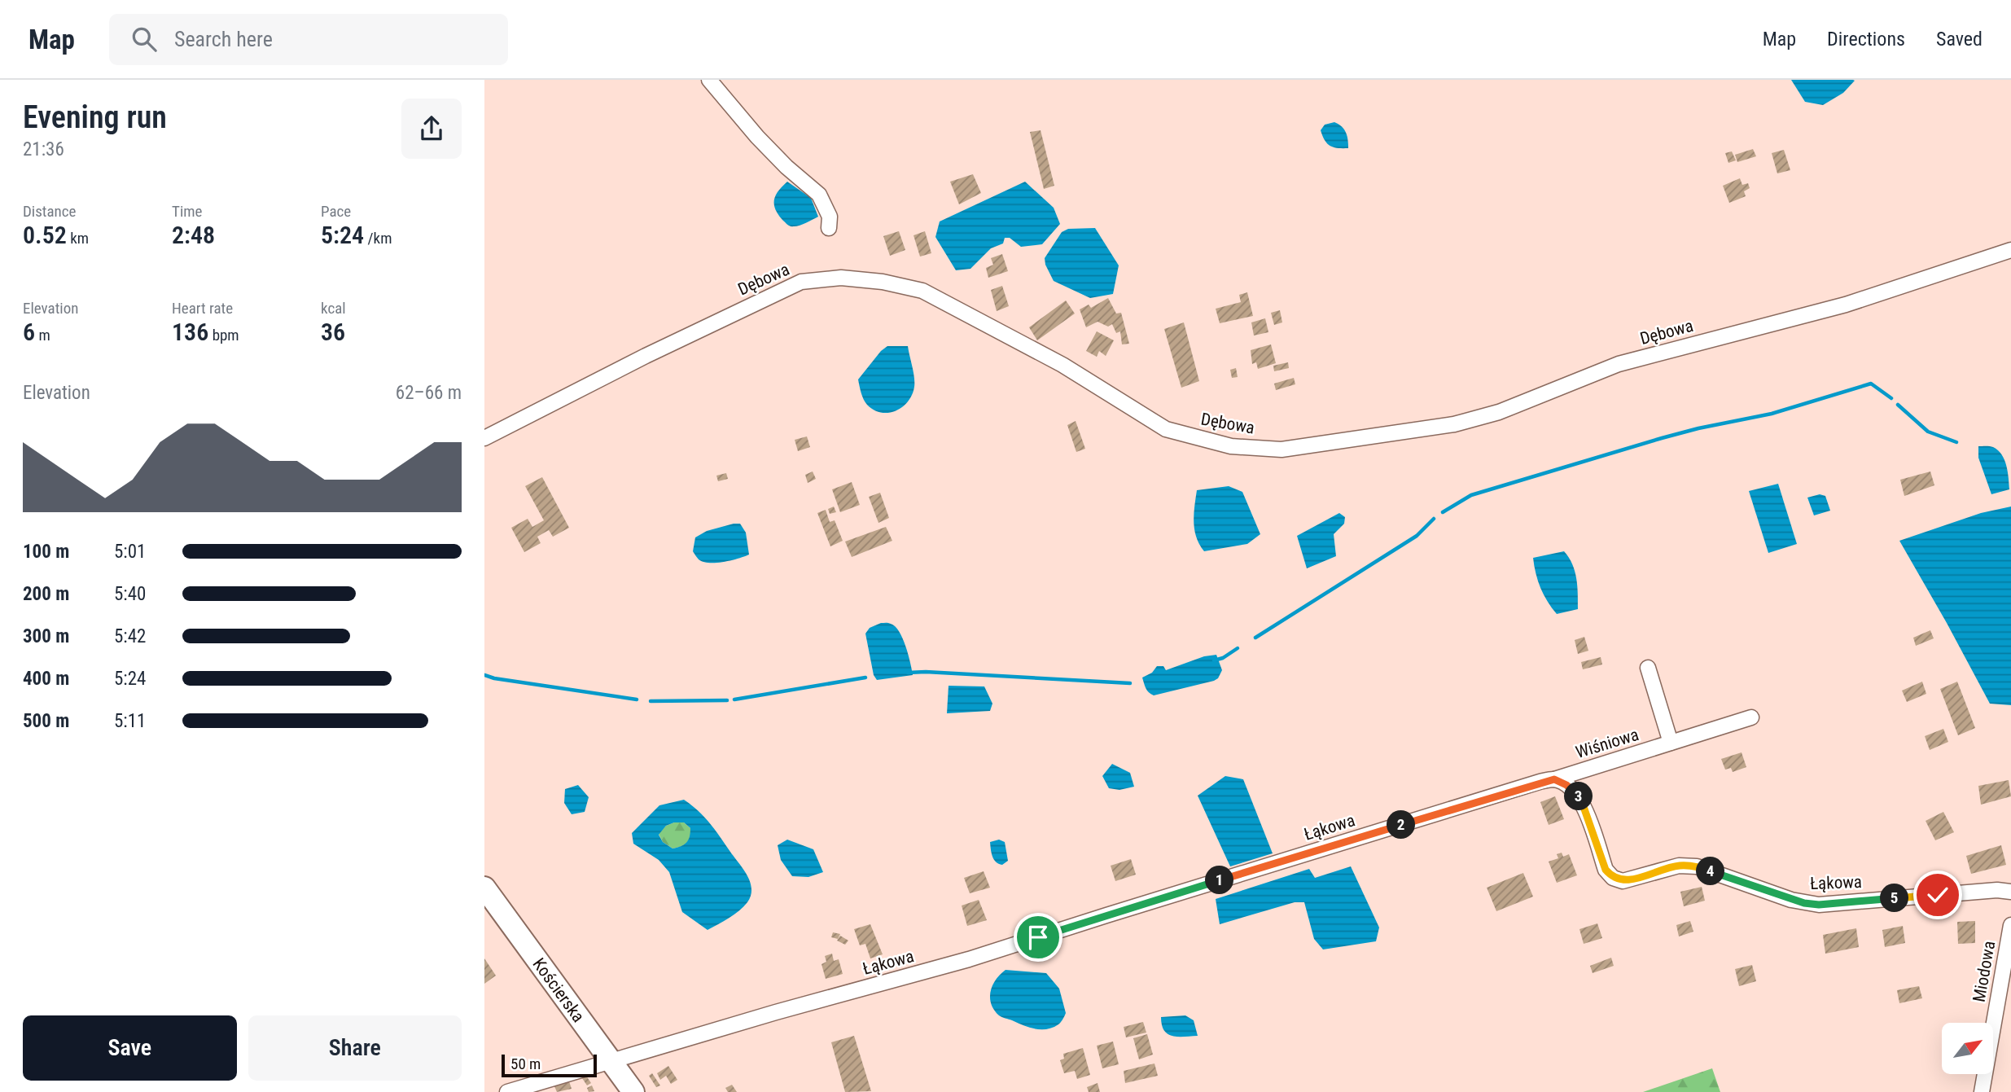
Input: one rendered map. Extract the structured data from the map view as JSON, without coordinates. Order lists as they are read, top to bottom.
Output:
{
  "streets": {
    "main road": ["Kościerska"],
    "street": [
      "Dębowa",
      "Wiśniowa",
      "Łąkowa",
      "Miodowa"
    ]
  },
  "crossings": [
    ["Wiśniowa", "Łąkowa"],
    ["Łąkowa", "Kościerska"]
  ],
  "scale_bar": "50 m",
  "north": "top right",
  "page": {
    "header": "Map",
    "search": "Search here",
    "nav": ["Map", "Directions", "Saved"],
    "heading": ["Evening run", "21:36"],
    "stats": [
      ["Distance", "0.52 km"],
      ["Time", "2:48"],
      ["Pace", "5:24 /km"],
      ["Elevation", "6 m"],
      ["Heart rate", "136 bpm"],
      ["kcal", "36"]
    ],
    "chart": ["Elevation", "62–66 m"],
    "list": [
      {
        "name": "100 m",
        "note": "5:01"
      },
      {
        "name": "200 m",
        "note": "5:40"
      },
      {
        "name": "300 m",
        "note": "5:42"
      },
      {
        "name": "400 m",
        "note": "5:24"
      },
      {
        "name": "500 m",
        "note": "5:11"
      }
    ],
    "pins": [
      "3",
      "2",
      "4",
      "1",
      "5"
    ],
    "buttons": ["Save", "Share"],
    "scale": "50 m"
  }
}
